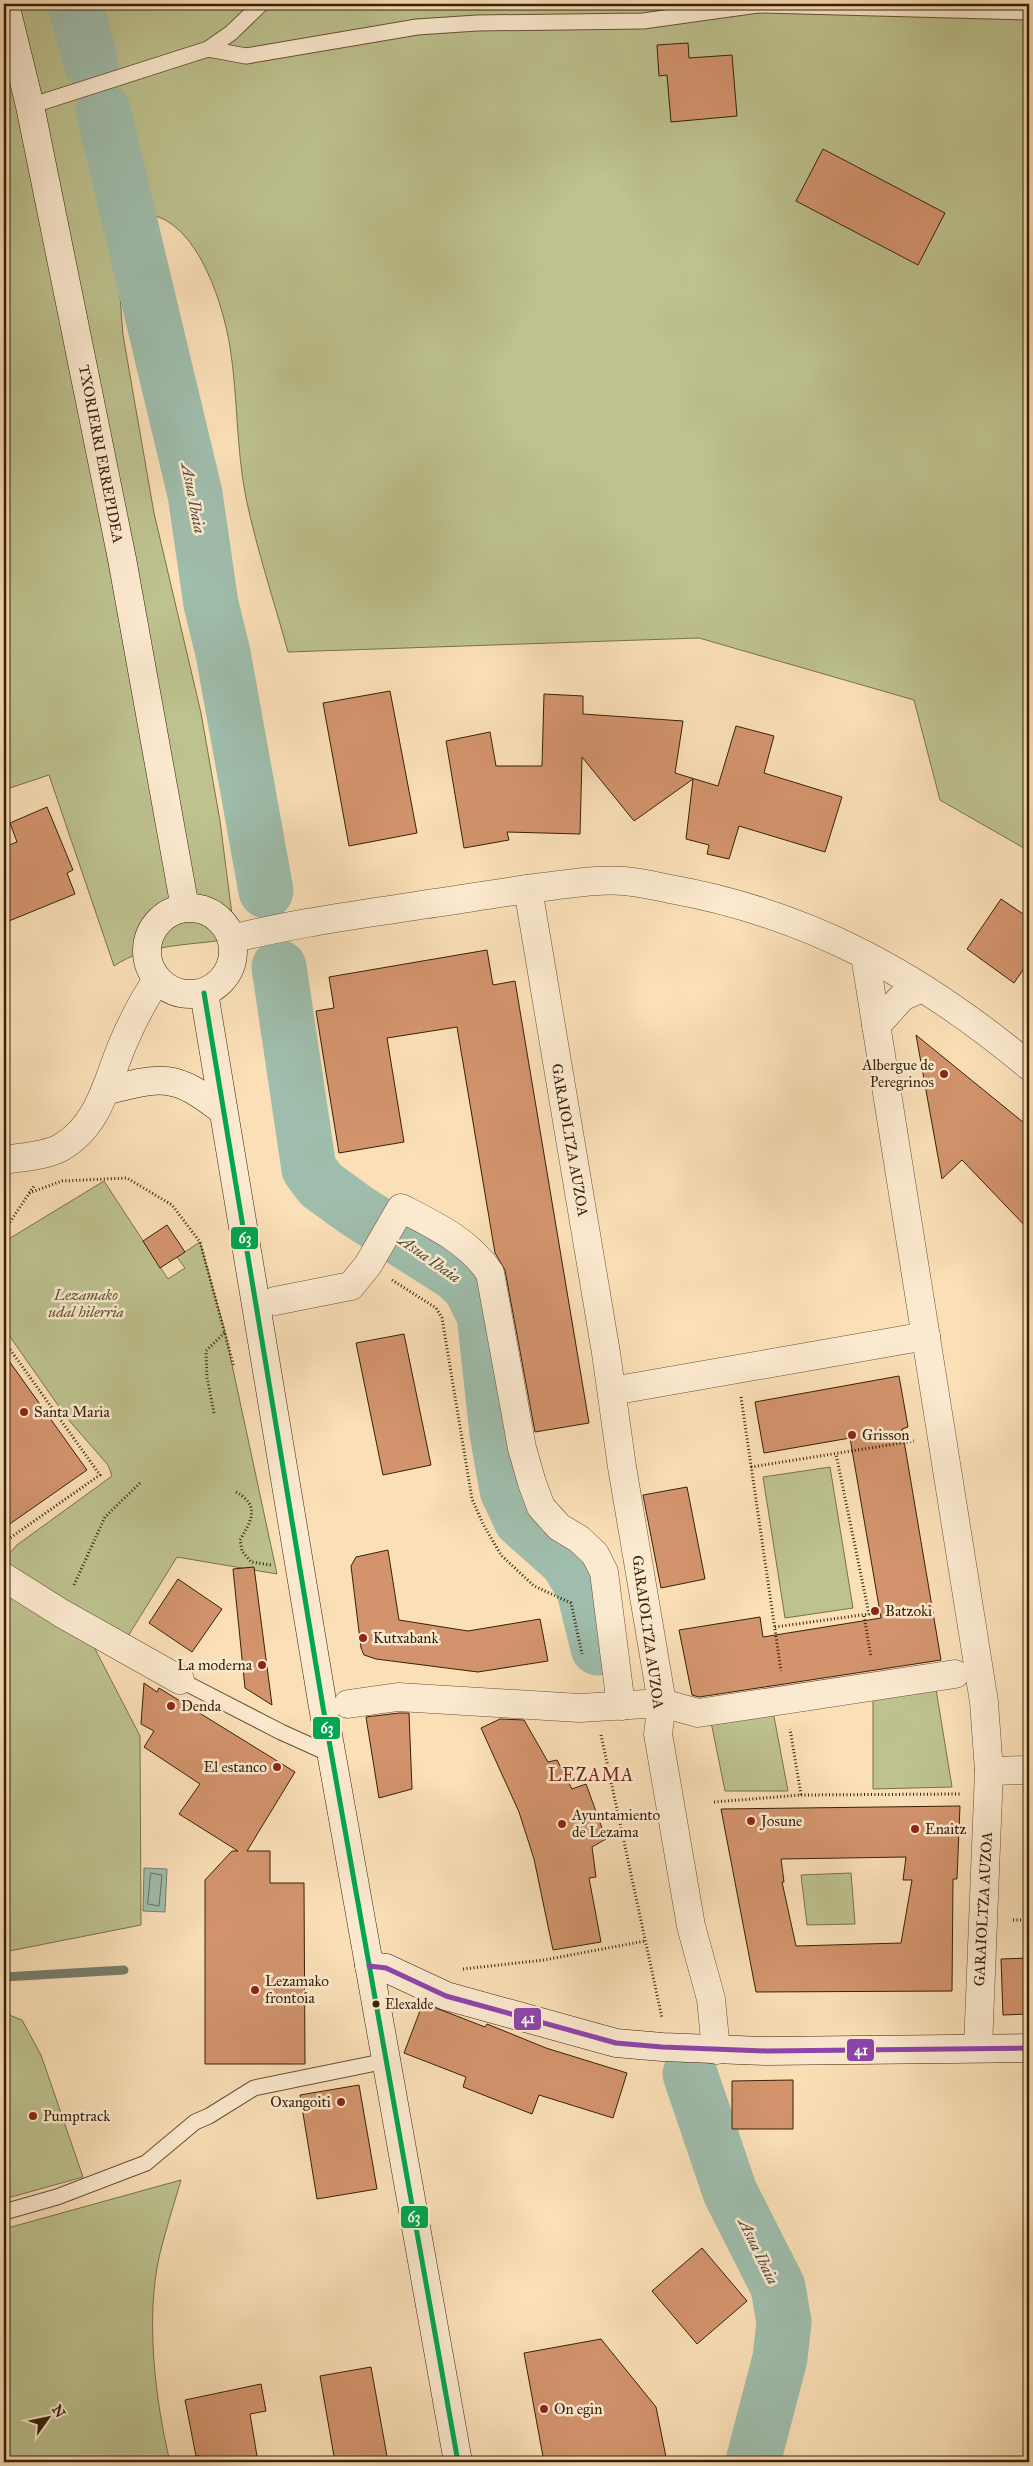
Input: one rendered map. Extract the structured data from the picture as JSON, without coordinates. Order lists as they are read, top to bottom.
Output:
{
  "streets": {
    "street": ["TXORIERRI ERREPIDEA", "GARAIOLTZA AUZOA"]
  },
  "districts": ["LEZAMA"],
  "water": ["Asua Ibaia"],
  "parks": ["Lezamako udal hilerria"],
  "places": [
    "Albergue de Peregrinos",
    "Santa Maria",
    "Grisson",
    "Batzoki",
    "Kutxabank",
    "La moderna",
    "Denda",
    "El estanco",
    "Josune",
    "Ayuntamiento de Lezama",
    "Enaitz",
    "Lezamako frontoia",
    "Elexalde",
    "Oxangoiti",
    "Pumptrack",
    "On egin"
  ],
  "lines": ["transit line 63", "transit line 41"],
  "north": "top right"
}
